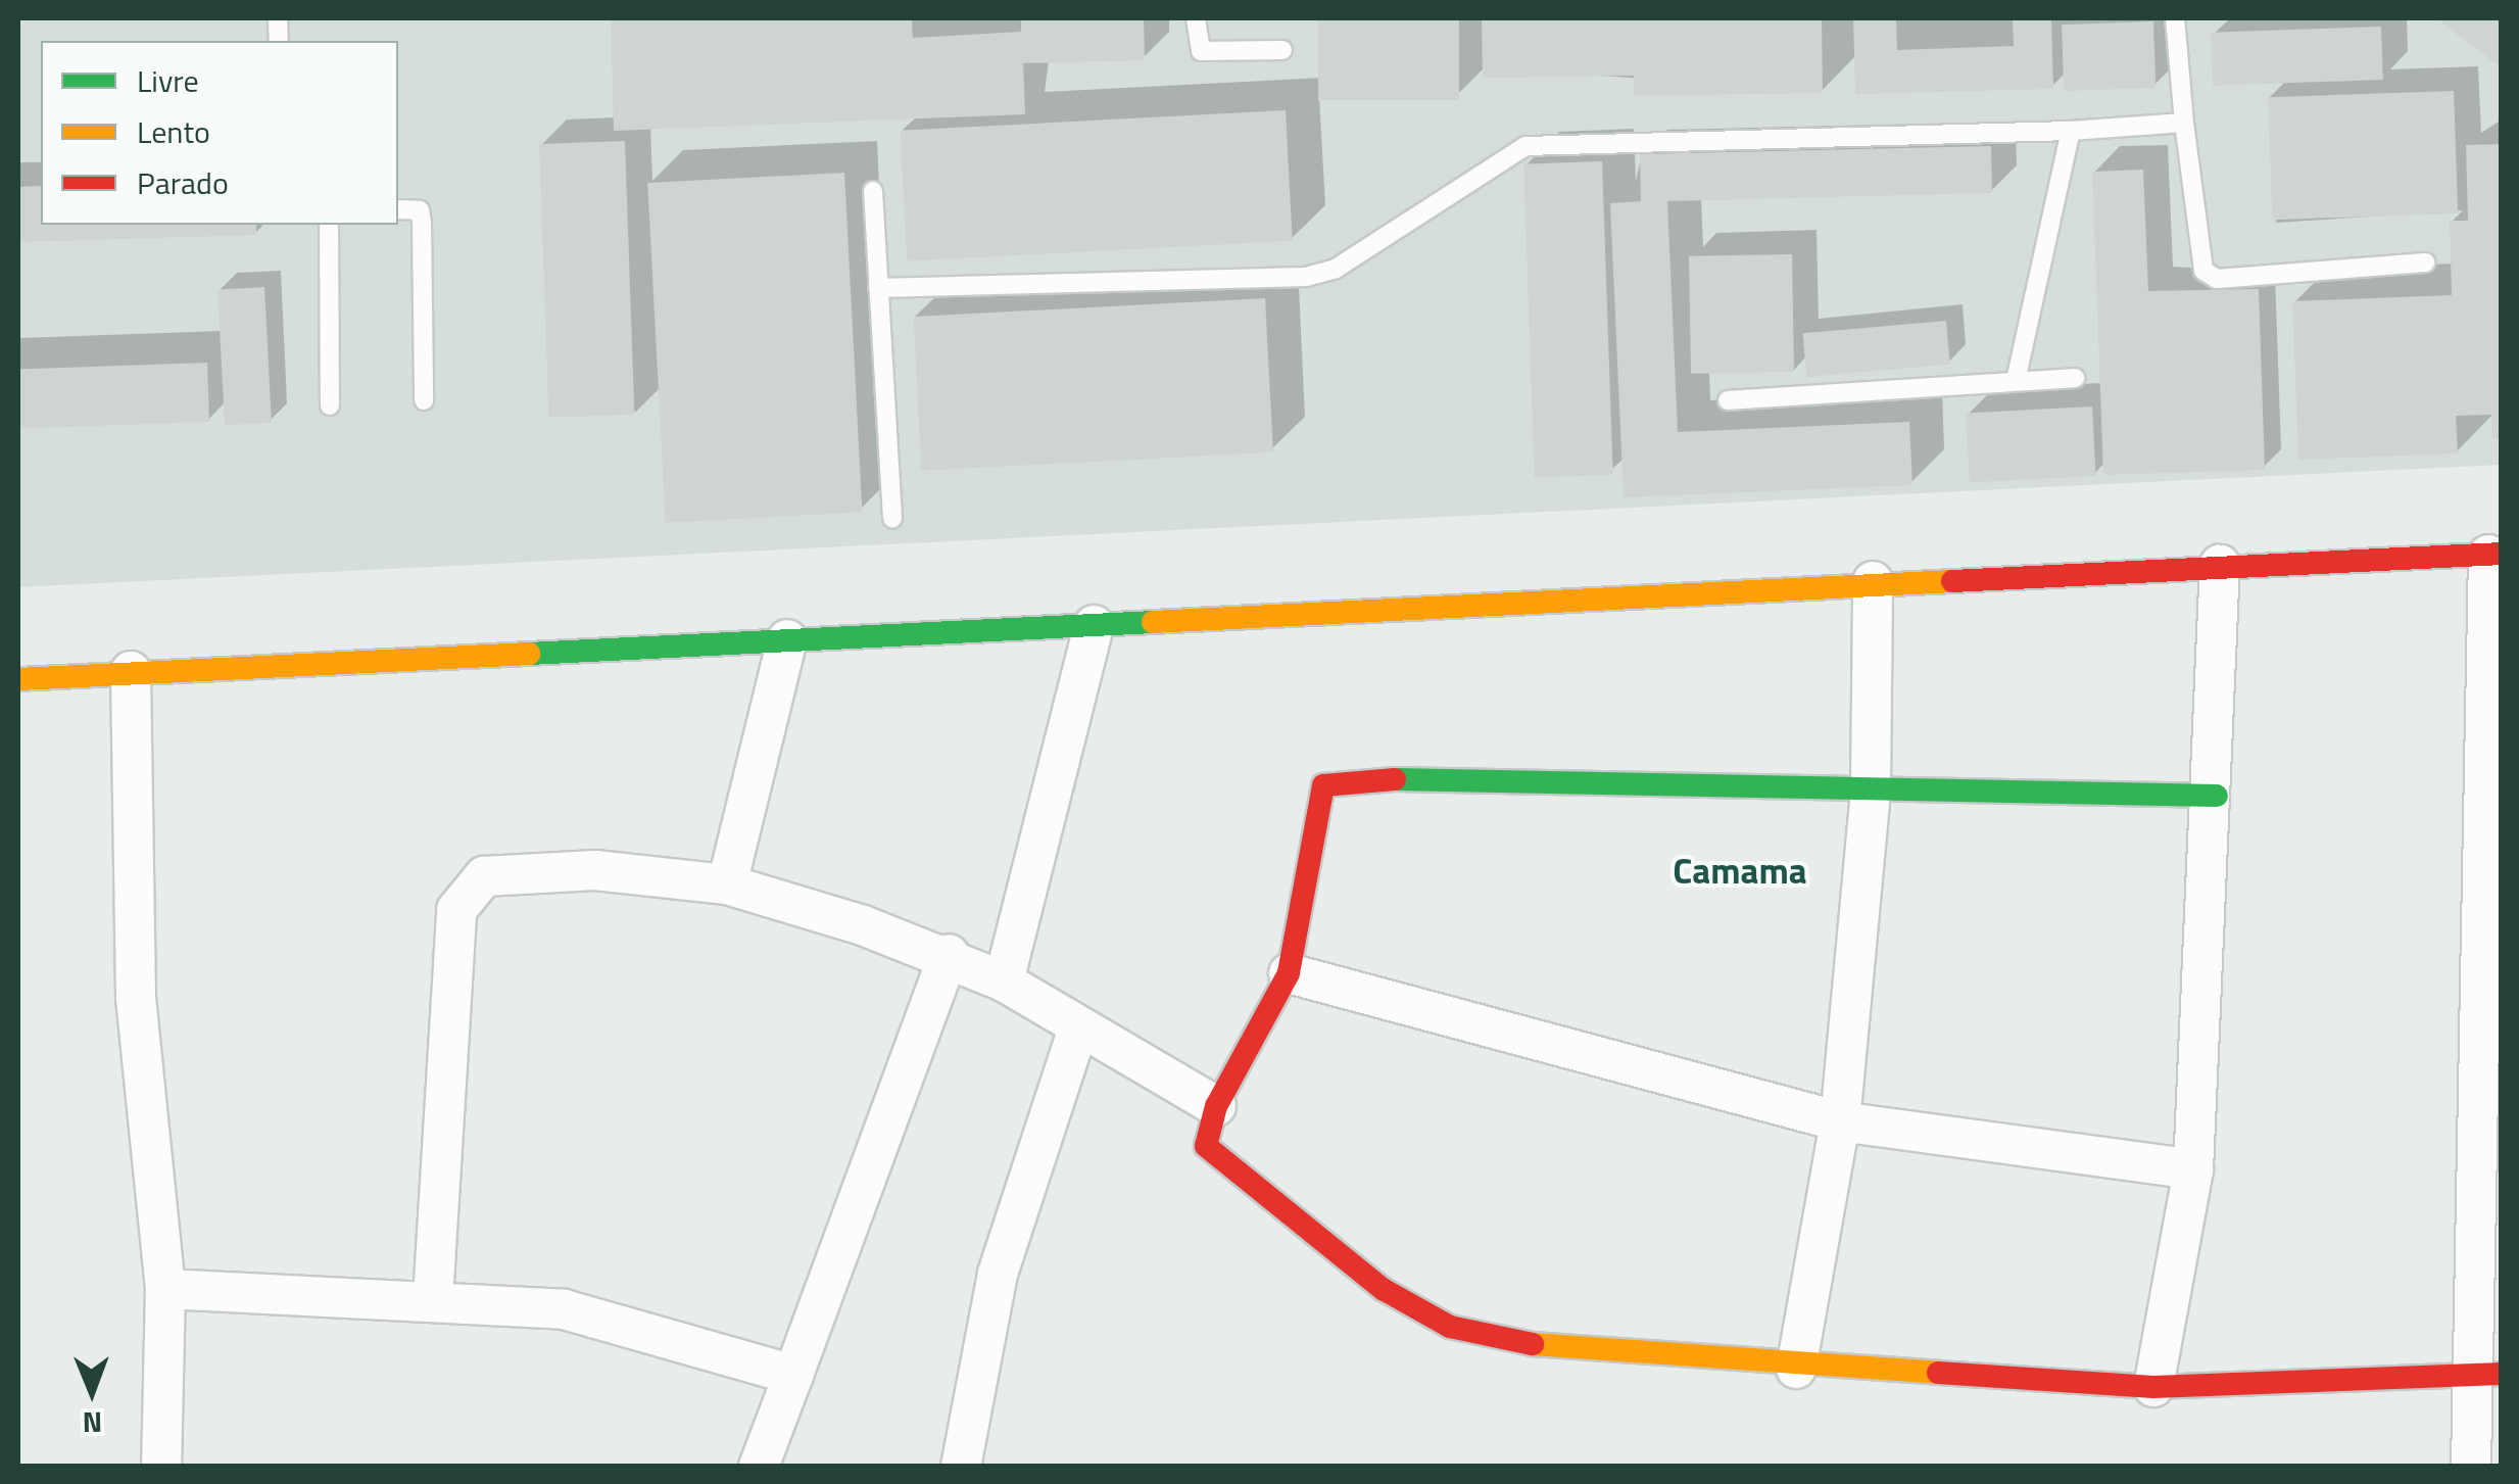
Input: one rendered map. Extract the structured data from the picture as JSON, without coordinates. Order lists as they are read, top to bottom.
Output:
{
  "districts": ["Camama"],
  "legend": ["Livre", "Lento", "Parado"],
  "north": "bottom"
}
